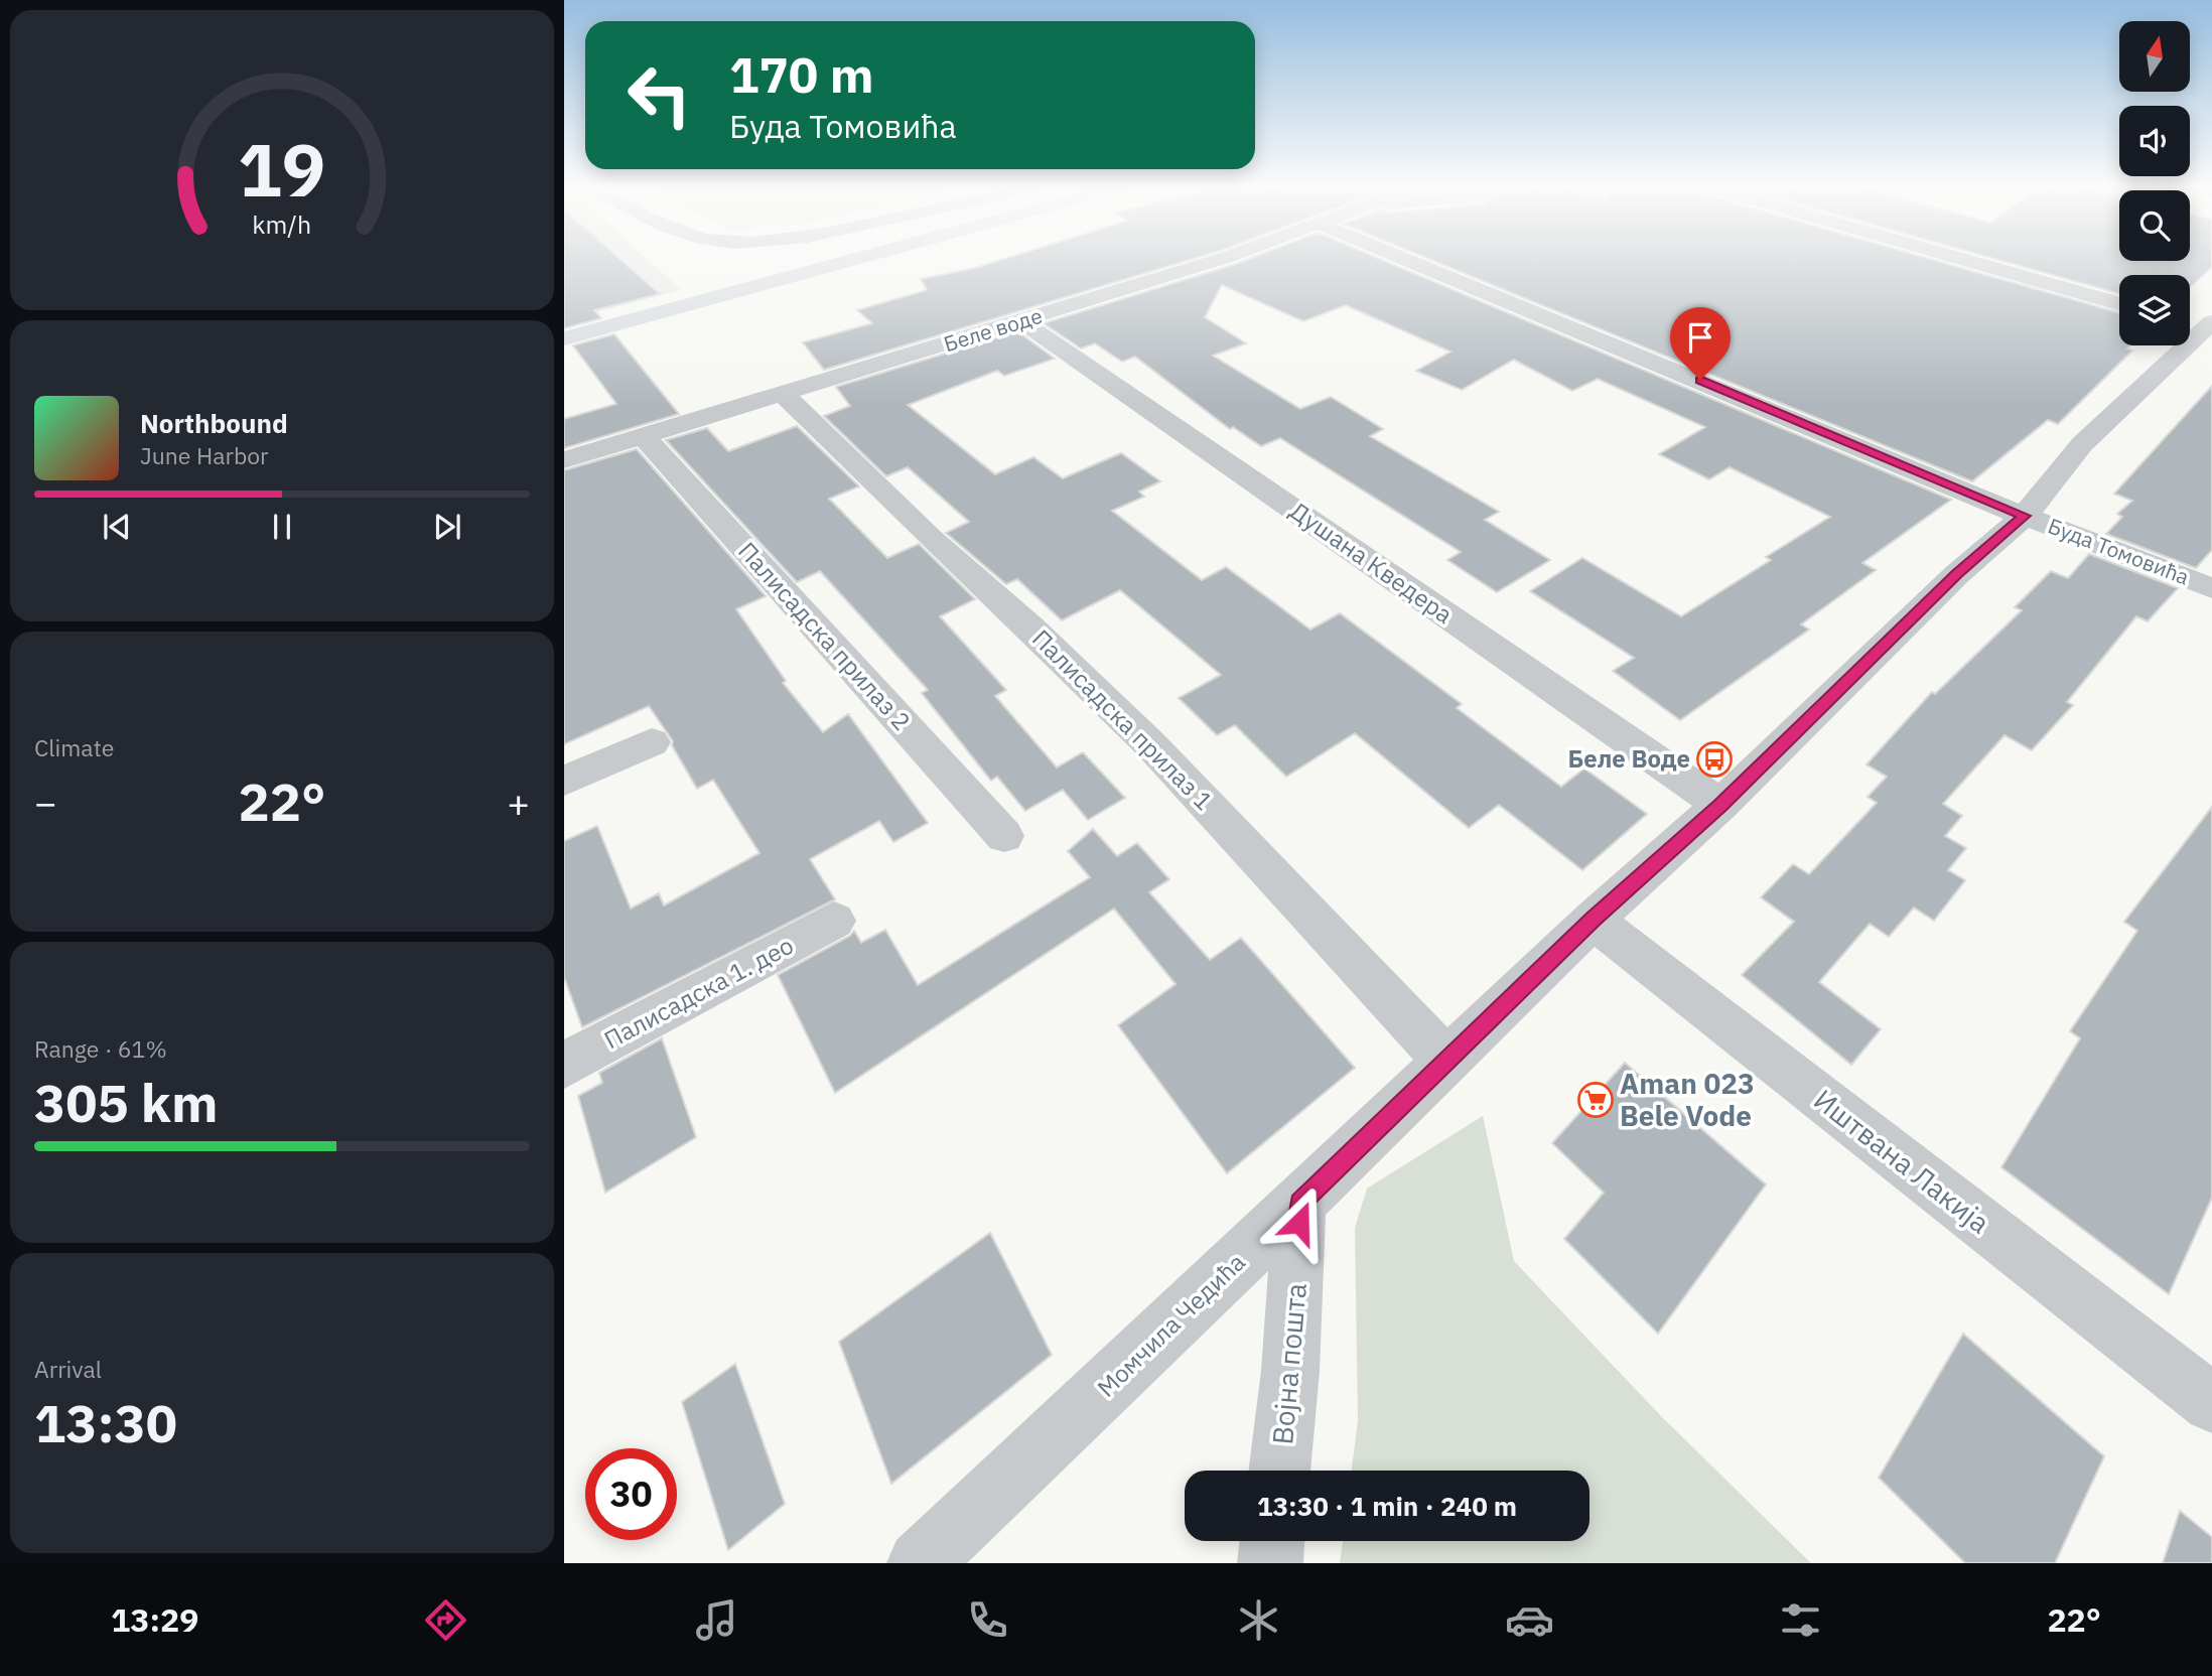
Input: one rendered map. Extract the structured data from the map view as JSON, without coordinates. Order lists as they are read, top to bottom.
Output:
{
  "streets": {
    "street": [
      "Беле воде",
      "Буда Томовића",
      "Душана Кведера",
      "Палисадска прилаз 2",
      "Палисадска прилаз 1",
      "Палисадска 1. део",
      "Иштвана Лакија",
      "Момчила Чедића",
      "Војна пошта"
    ]
  },
  "crossings": [
    ["Беле воде", "Душана Кведера"],
    ["Беле воде", "Палисадска прилаз 2"],
    ["Беле воде", "Палисадска прилаз 1"],
    ["Буда Томовића", "Момчила Чедића"],
    ["Душана Кведера", "Момчила Чедића"],
    ["Палисадска прилаз 1", "Момчила Чедића"],
    ["Иштвана Лакија", "Момчила Чедића"],
    ["Момчила Чедића", "Војна пошта"]
  ],
  "places": {
    "bus stop": ["Беле Воде"],
    "supermarket": ["Aman 023 Bele Vode"]
  },
  "north": "top",
  "page": {
    "turn": ["170 m", "Буда Томовића"],
    "song": ["Northbound", "June Harbor"],
    "tile": [
      "Climate",
      ["Range · 61%", "305 km"],
      ["Arrival", "13:30"]
    ],
    "heat": ["−", "22°", "+"],
    "limit": "30",
    "trip": "13:30 · 1 min · 240 m",
    "tabs": ["13:29", "22°"],
    "gauge": ["19", "km/h"]
  }
}
